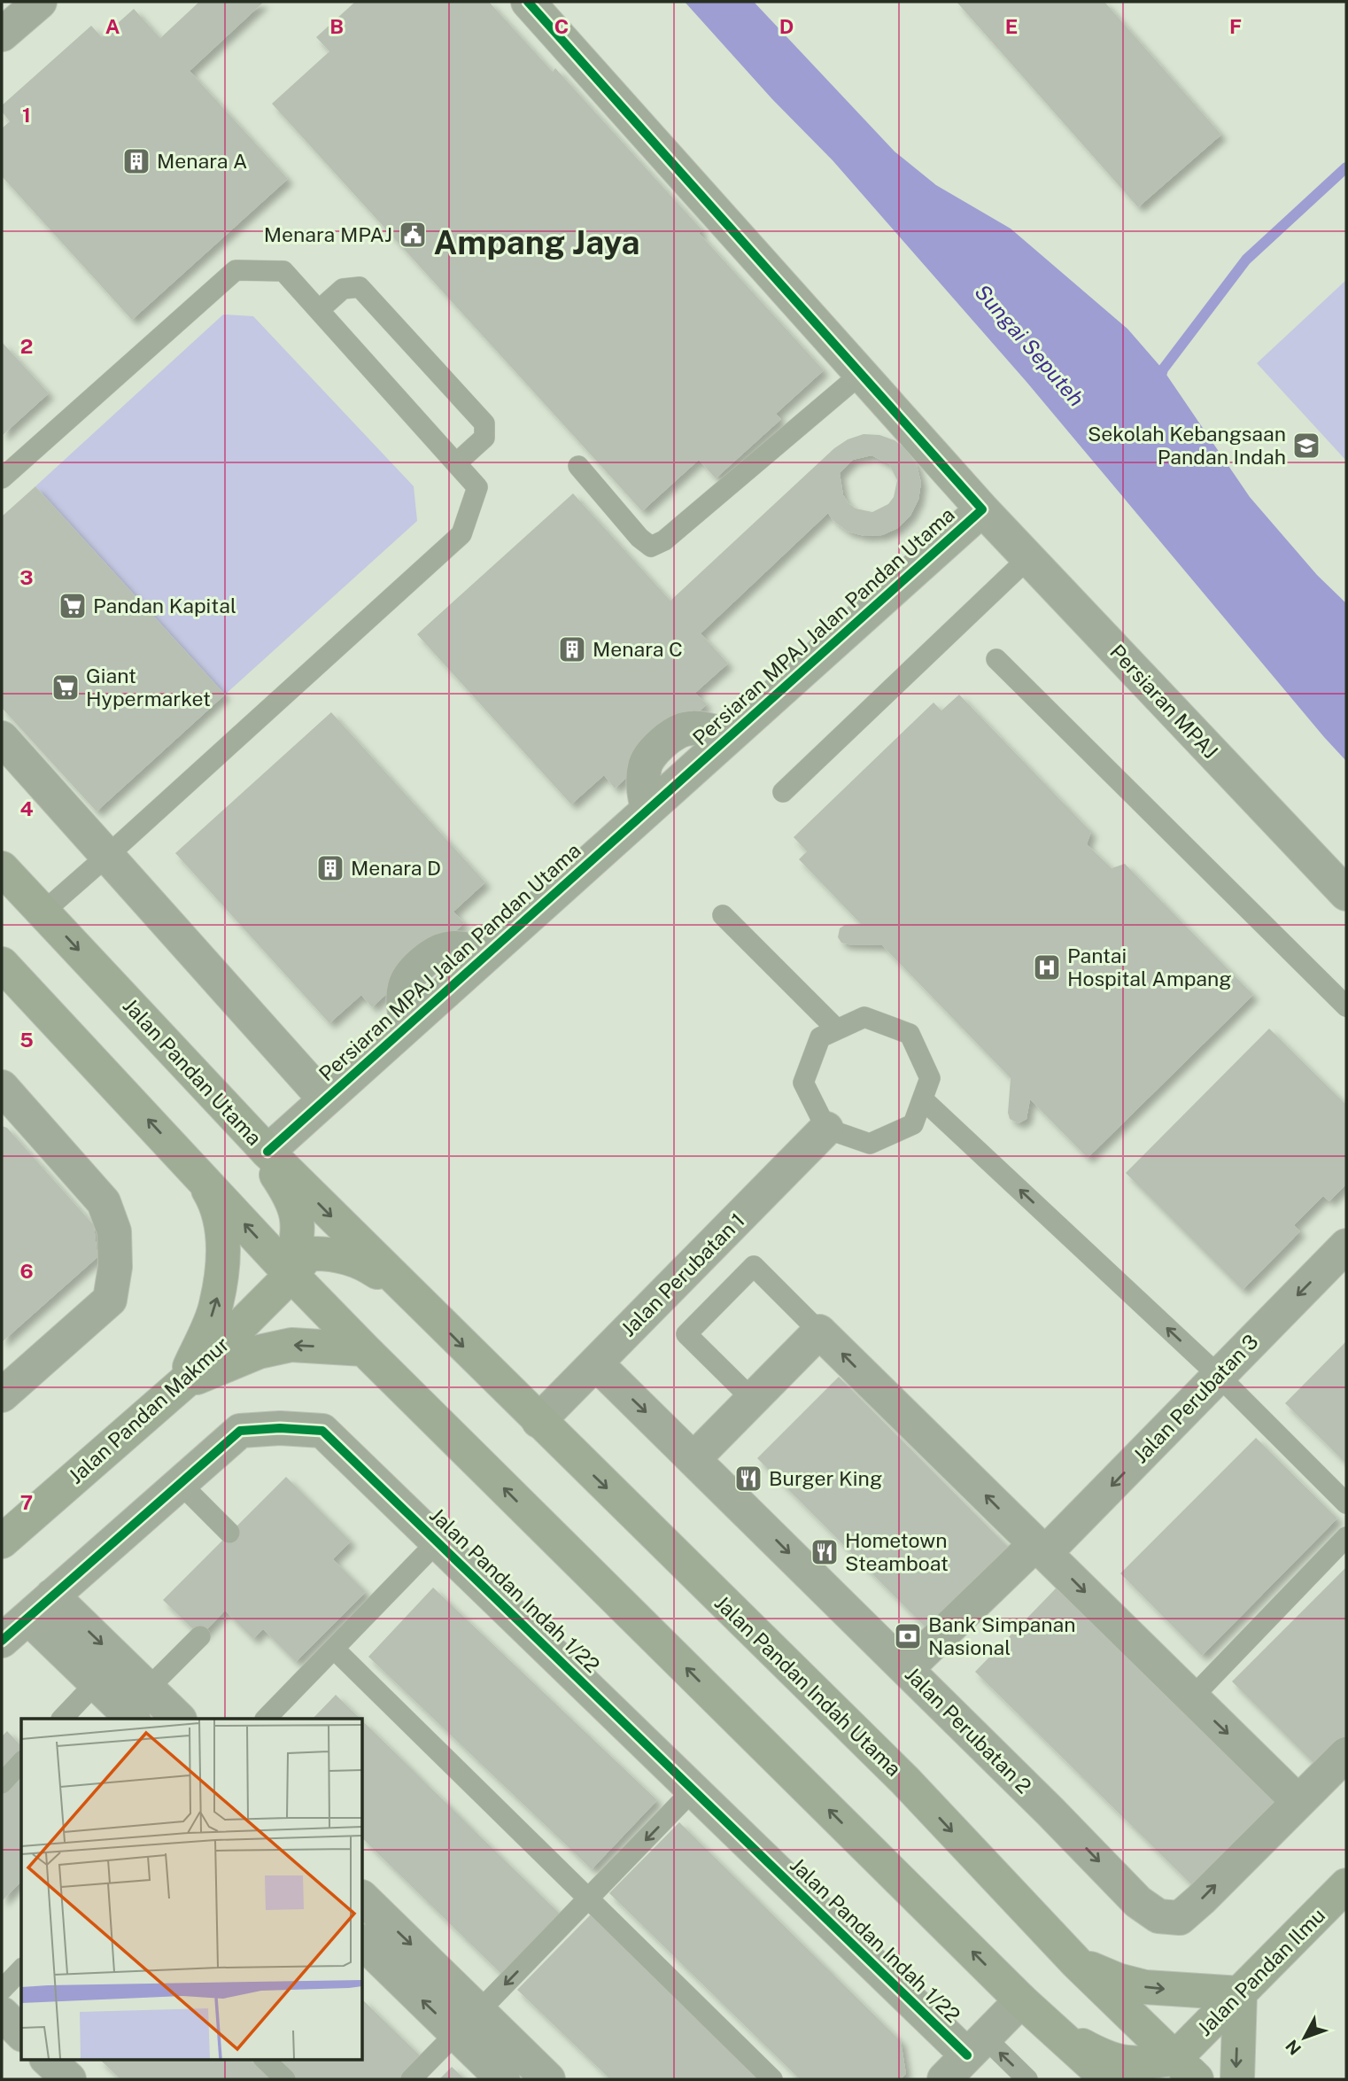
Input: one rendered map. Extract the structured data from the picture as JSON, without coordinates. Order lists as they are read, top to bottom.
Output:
{
  "streets": {
    "main road": [
      "Jalan Pandan Utama",
      "Jalan Pandan Makmur",
      "Jalan Pandan Indah Utama",
      "Jalan Pandan Ilmu"
    ],
    "street": [
      "Persiaran MPAJ Jalan Pandan Utama",
      "Persiaran MPAJ",
      "Jalan Perubatan 1",
      "Jalan Perubatan 3",
      "Jalan Pandan Indah 1/22",
      "Jalan Perubatan 2"
    ]
  },
  "crossings": [
    ["Persiaran MPAJ Jalan Pandan Utama", "Persiaran MPAJ"],
    ["Persiaran MPAJ Jalan Pandan Utama", "Jalan Pandan Utama"],
    ["Jalan Pandan Utama", "Jalan Pandan Makmur"],
    ["Jalan Pandan Utama", "Jalan Pandan Indah Utama"],
    ["Jalan Perubatan 1", "Jalan Pandan Indah Utama"],
    ["Jalan Perubatan 1", "Jalan Perubatan 2"],
    ["Jalan Perubatan 3", "Jalan Perubatan 2"],
    ["Jalan Pandan Makmur", "Jalan Pandan Indah Utama"],
    ["Jalan Pandan Indah Utama", "Jalan Pandan Ilmu"]
  ],
  "one_way": ["Jalan Perubatan 3"],
  "districts": ["Ampang Jaya"],
  "water": ["Sungai Seputeh"],
  "places": {
    "building": ["Menara A", "Menara C", "Menara D"],
    "public building": ["Menara MPAJ"],
    "school or university": ["Sekolah Kebangsaan Pandan Indah"],
    "supermarket": ["Pandan Kapital", "Giant Hypermarket"],
    "hospital": ["Pantai Hospital Ampang"],
    "restaurant": ["Burger King", "Hometown Steamboat"],
    "bank": ["Bank Simpanan Nasional"]
  },
  "north": "bottom left",
  "grid": {
    "columns": [
      "A",
      "B",
      "C",
      "D",
      "E",
      "F"
    ],
    "rows": [
      "1",
      "2",
      "3",
      "4",
      "5",
      "6",
      "7"
    ]
  }
}
